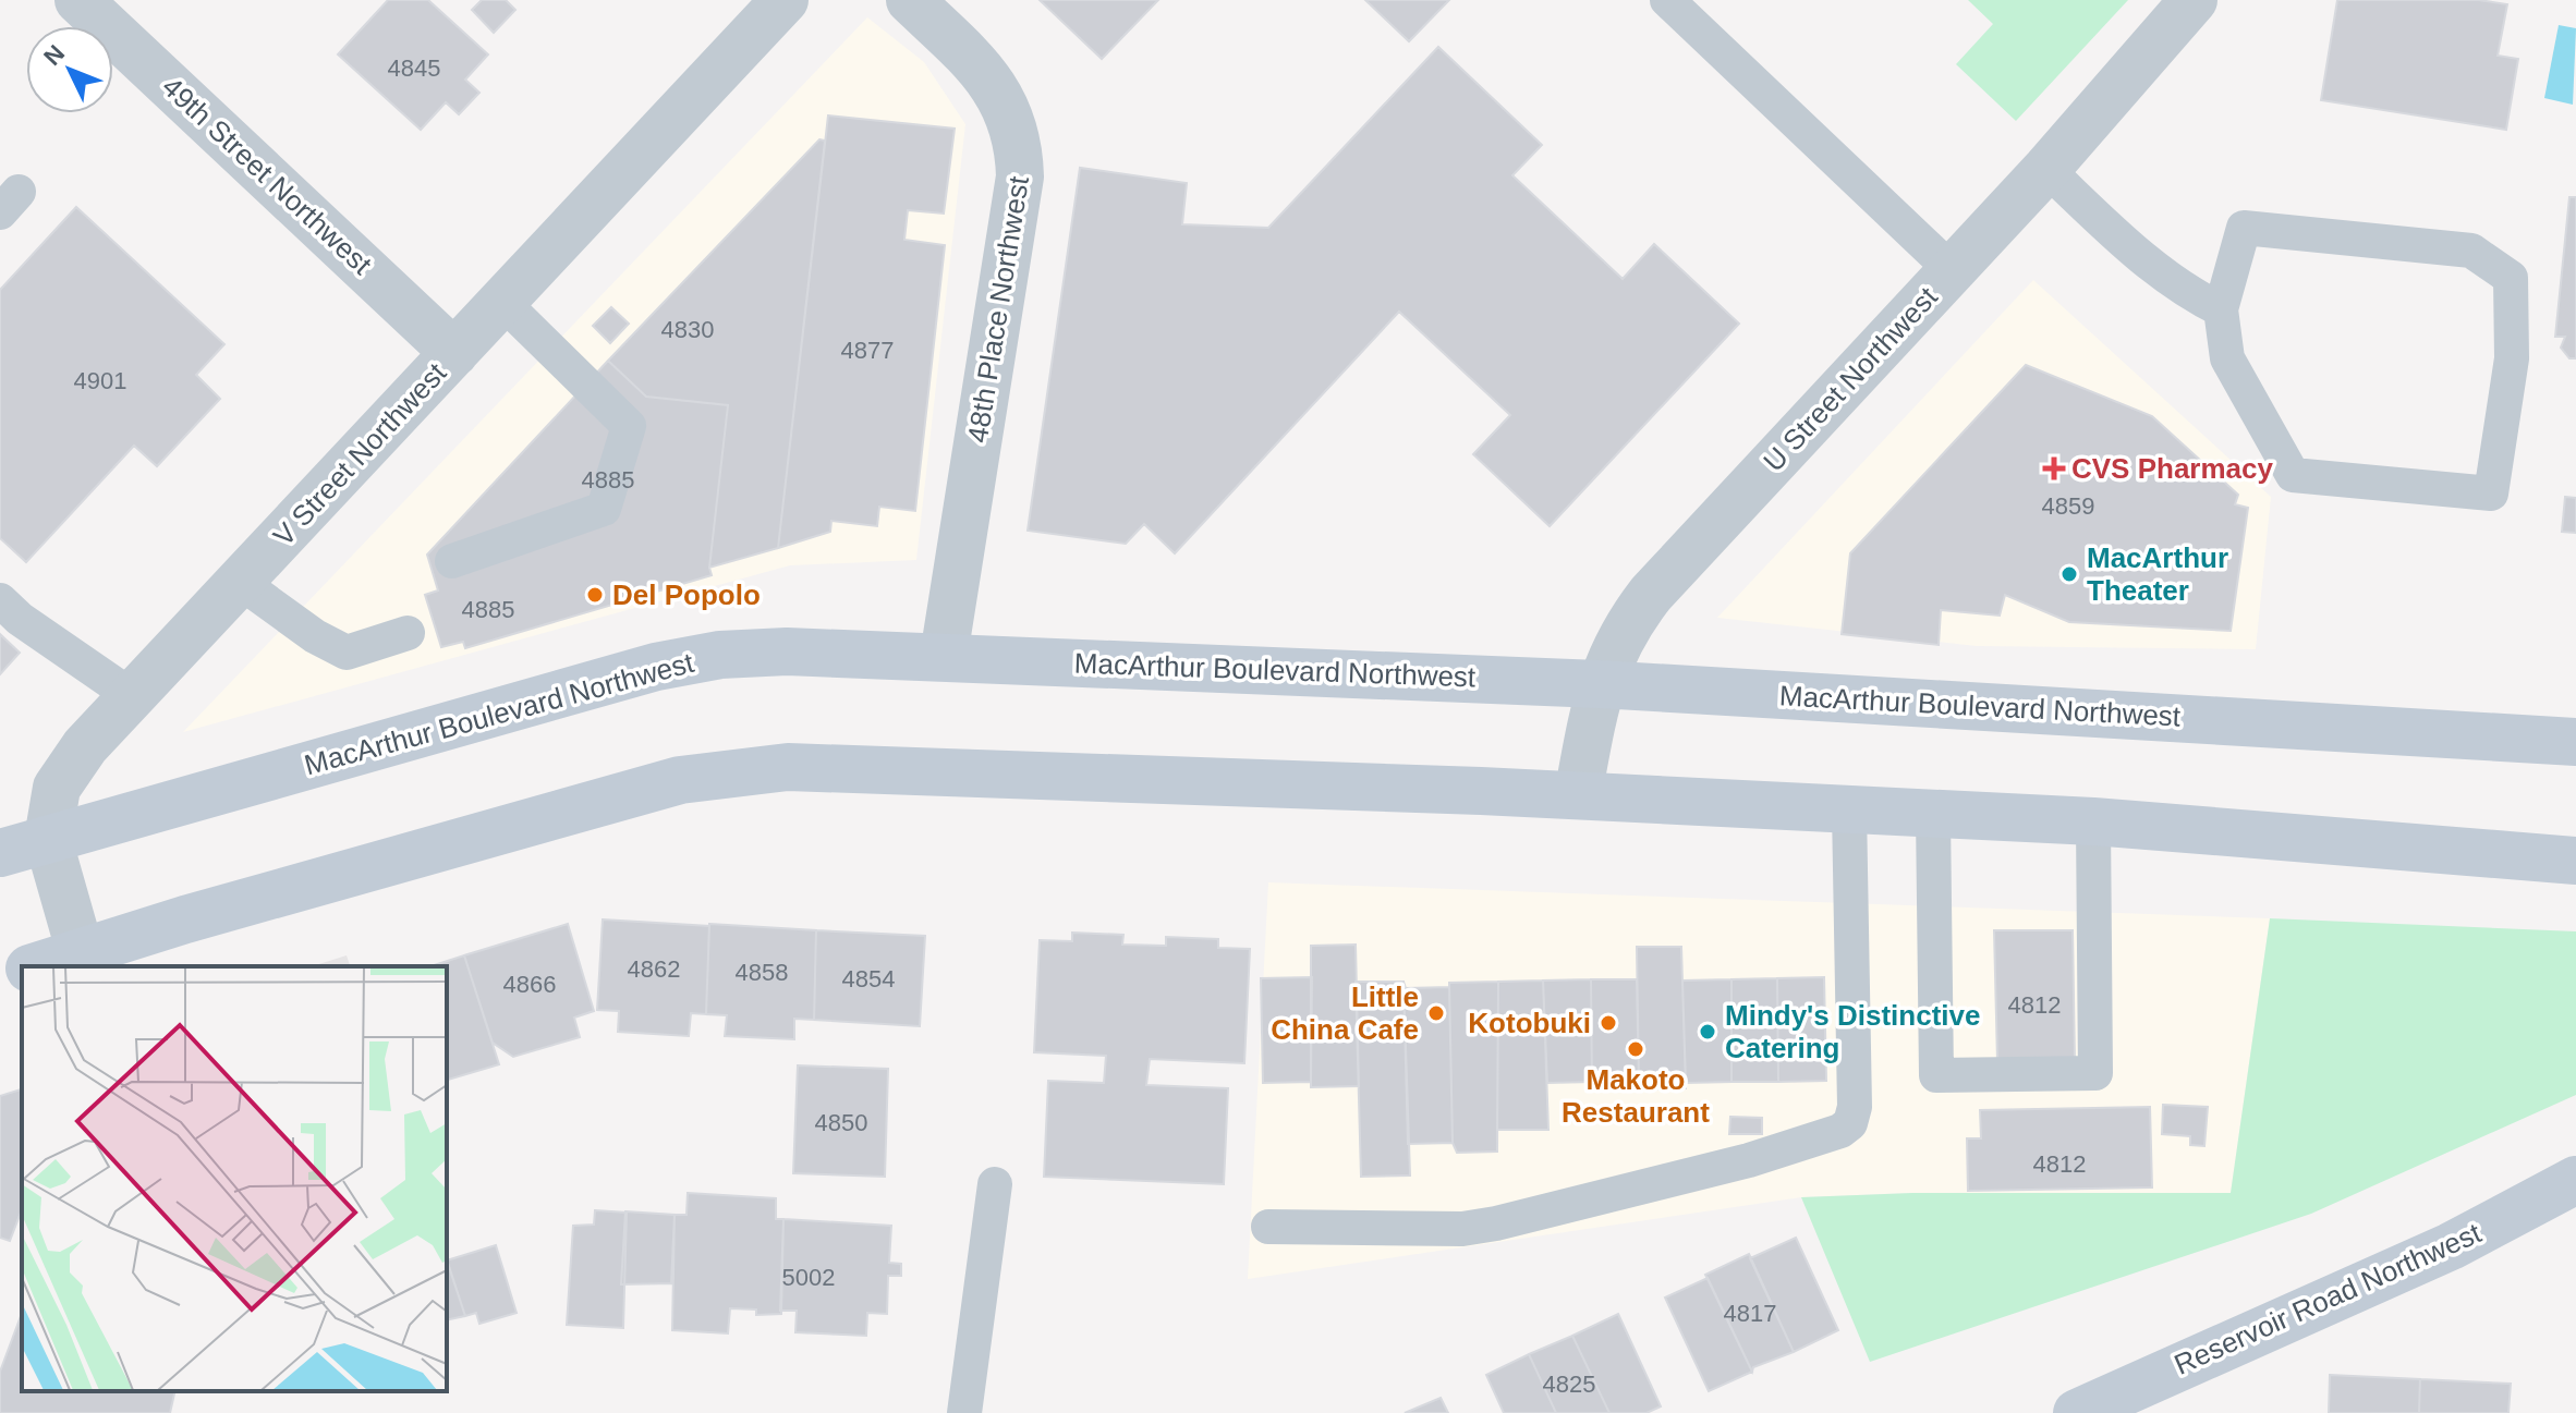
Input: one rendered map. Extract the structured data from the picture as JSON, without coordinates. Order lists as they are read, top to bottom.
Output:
{
  "streets": {
    "main road": ["MacArthur Boulevard Northwest", "Reservoir Road Northwest"],
    "street": [
      "49th Street Northwest",
      "48th Place Northwest",
      "U Street Northwest",
      "V Street Northwest"
    ]
  },
  "crossings": [
    ["49th Street Northwest", "V Street Northwest"],
    ["48th Place Northwest", "MacArthur Boulevard Northwest"],
    ["U Street Northwest", "MacArthur Boulevard Northwest"],
    ["V Street Northwest", "MacArthur Boulevard Northwest"]
  ],
  "places": {
    "health": ["CVS Pharmacy"],
    "other": [
      "MacArthur Theater",
      "Del Popolo",
      "Little China Cafe",
      "Kotobuki",
      "Mindy's Distinctive Catering",
      "Makoto Restaurant"
    ]
  },
  "house_numbers": [
    "4845",
    "4830",
    "4877",
    "4901",
    "4885",
    "4859",
    "4885",
    "4862",
    "4858",
    "4854",
    "4866",
    "4812",
    "4850",
    "4812",
    "5002",
    "4817",
    "4825"
  ],
  "north": "top left"
}
